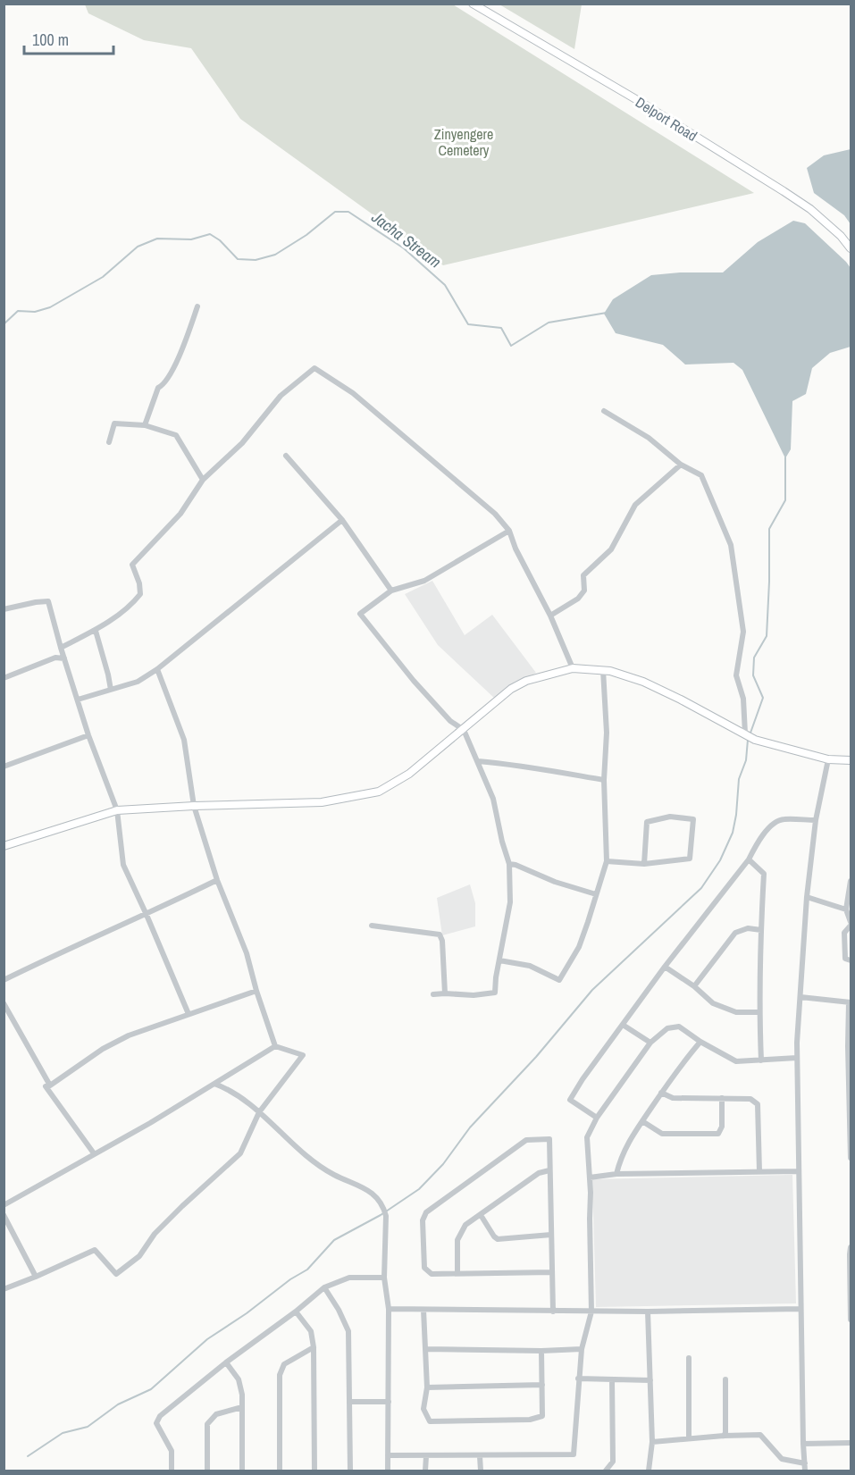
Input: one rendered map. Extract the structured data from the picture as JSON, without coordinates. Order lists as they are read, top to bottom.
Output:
{
  "streets": {
    "street": ["Delport Road"]
  },
  "water": ["Jacha Stream"],
  "parks": ["Zinyengere Cemetery"],
  "scale_bar": "100 m"
}
